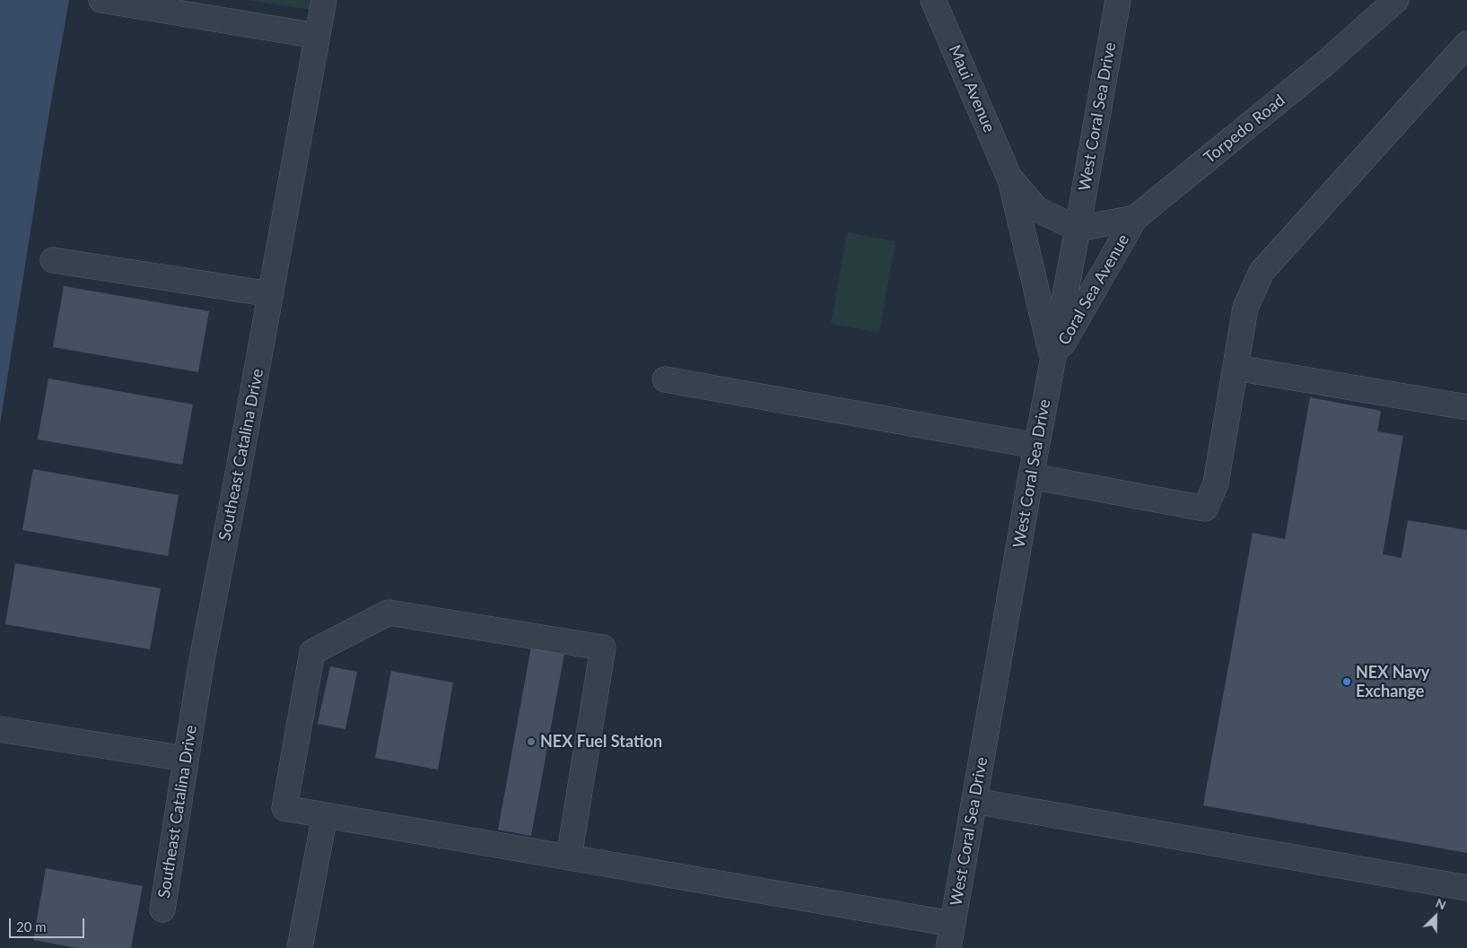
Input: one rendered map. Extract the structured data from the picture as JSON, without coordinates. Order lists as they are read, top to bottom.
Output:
{
  "streets": {
    "street": [
      "Maui Avenue",
      "West Coral Sea Drive",
      "Torpedo Road",
      "Coral Sea Avenue",
      "Southeast Catalina Drive"
    ]
  },
  "crossings": [
    ["Maui Avenue", "West Coral Sea Drive"],
    ["Maui Avenue", "Torpedo Road"],
    ["Maui Avenue", "Coral Sea Avenue"],
    ["West Coral Sea Drive", "Torpedo Road"],
    ["West Coral Sea Drive", "Coral Sea Avenue"],
    ["Torpedo Road", "Coral Sea Avenue"]
  ],
  "places": ["NEX Navy Exchange", "NEX Fuel Station"],
  "scale_bar": "20 m",
  "north": "top right"
}
